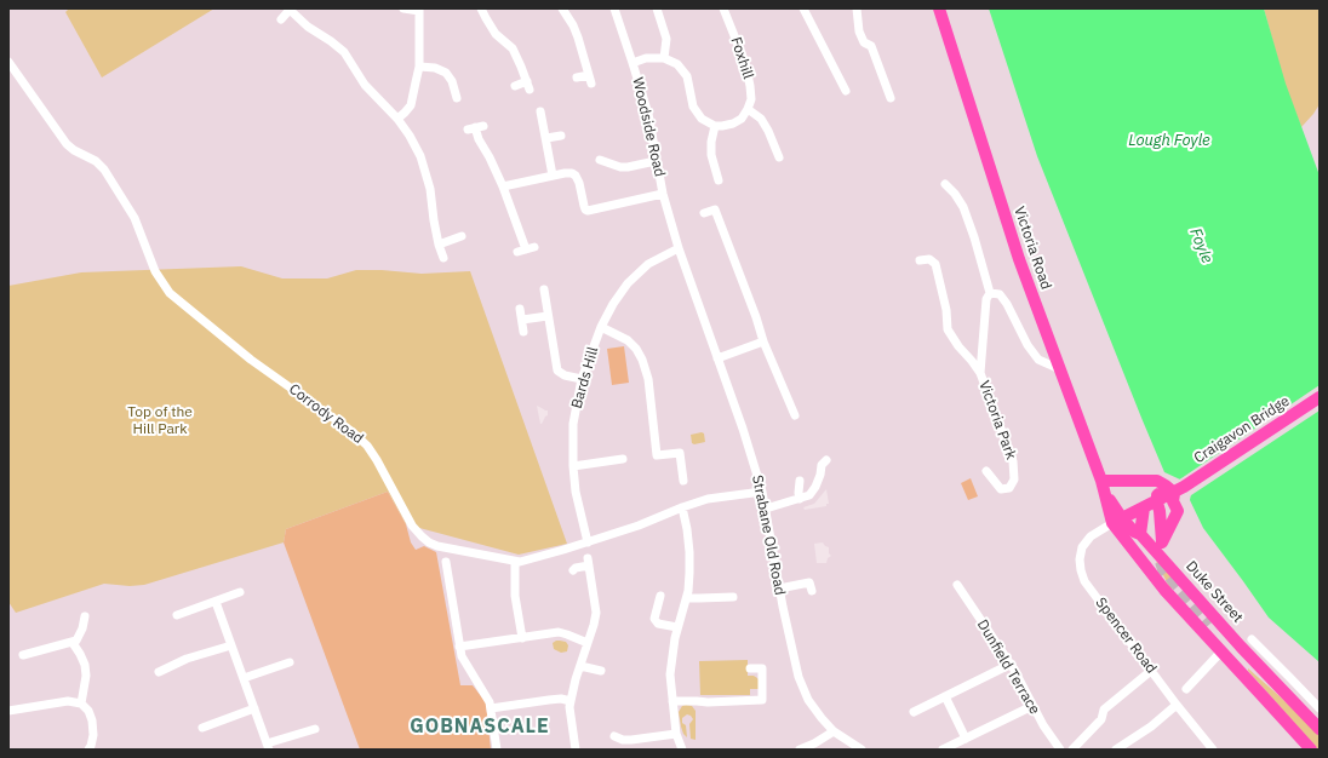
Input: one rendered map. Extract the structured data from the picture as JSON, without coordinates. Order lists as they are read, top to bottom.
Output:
{
  "streets": {
    "highway": ["Victoria Road", "Craigavon Bridge", "Duke Street"],
    "street": [
      "Foxhill",
      "Woodside Road",
      "Bards Hill",
      "Corrody Road",
      "Victoria Park",
      "Strabane Old Road",
      "Spencer Road",
      "Dunfield Terrace"
    ]
  },
  "crossings": [
    ["Woodside Road", "Bards Hill"],
    ["Woodside Road", "Strabane Old Road"],
    ["Victoria Road", "Craigavon Bridge"],
    ["Victoria Road", "Duke Street"],
    ["Victoria Road", "Spencer Road"],
    ["Bards Hill", "Corrody Road"],
    ["Bards Hill", "Strabane Old Road"],
    ["Corrody Road", "Strabane Old Road"],
    ["Craigavon Bridge", "Duke Street"],
    ["Craigavon Bridge", "Spencer Road"],
    ["Duke Street", "Spencer Road"]
  ],
  "districts": ["GOBNASCALE"],
  "water": ["Lough Foyle", "Foyle"],
  "parks": ["Top of the Hill Park"]
}
